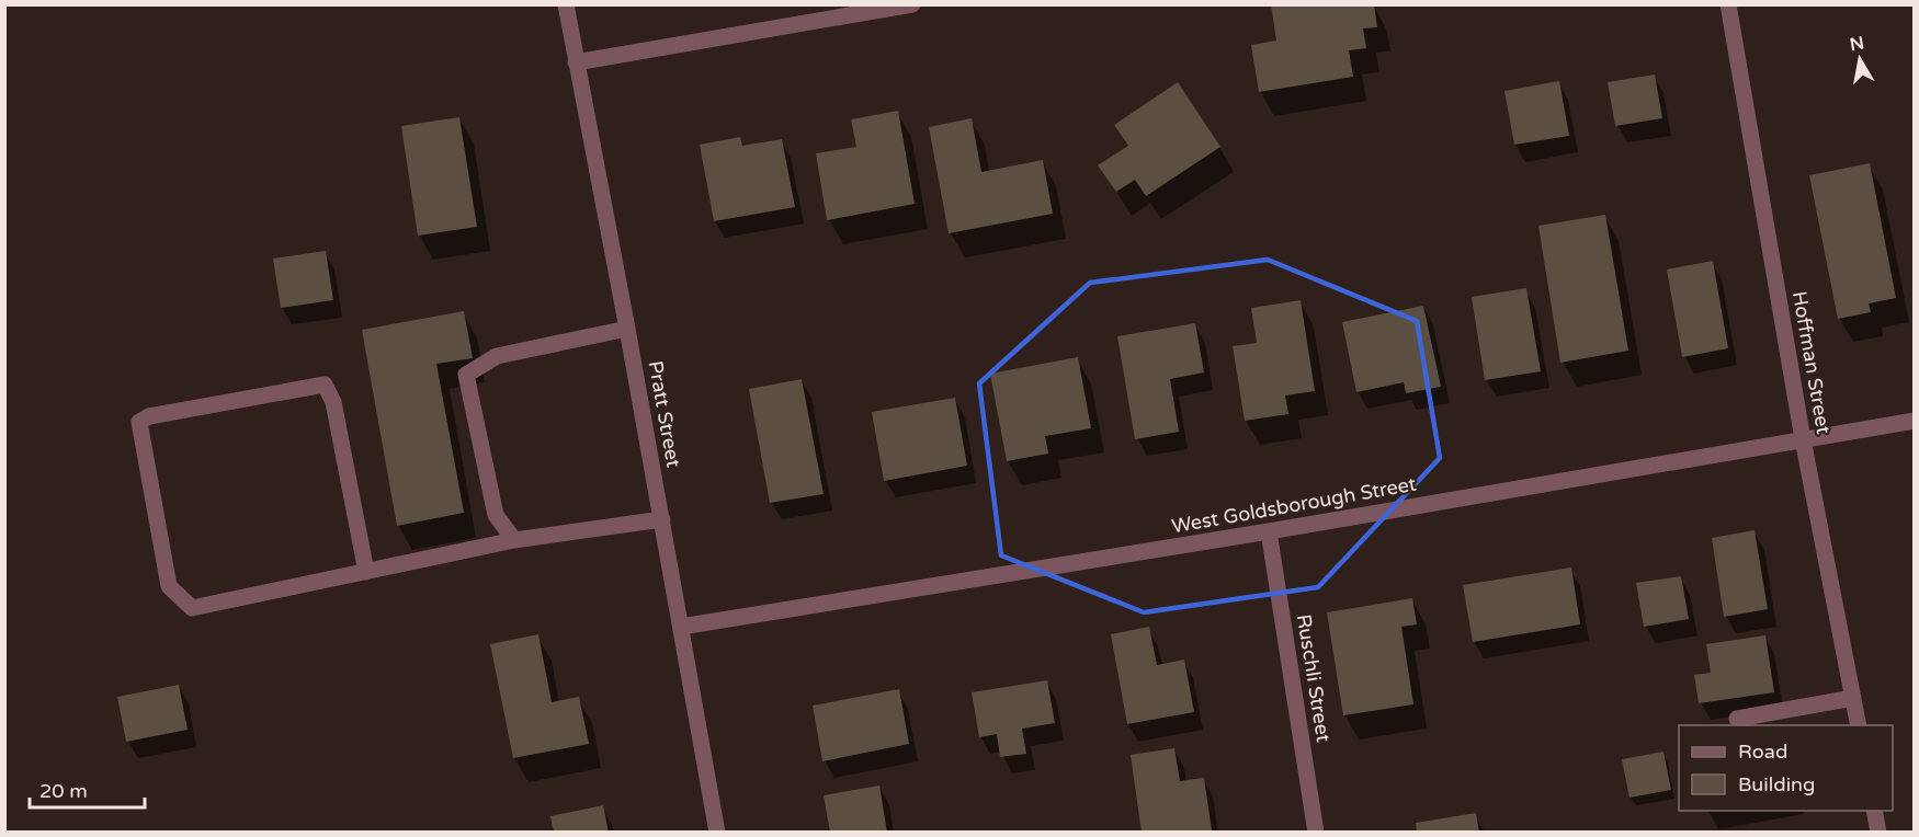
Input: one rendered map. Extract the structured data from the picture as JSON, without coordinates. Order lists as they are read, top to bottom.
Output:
{
  "streets": {
    "street": [
      "Hoffman Street",
      "Pratt Street",
      "West Goldsborough Street",
      "Ruschli Street"
    ]
  },
  "crossings": [
    ["Hoffman Street", "West Goldsborough Street"],
    ["Pratt Street", "West Goldsborough Street"],
    ["West Goldsborough Street", "Ruschli Street"]
  ],
  "legend": ["Road", "Building"],
  "scale_bar": "20 m",
  "north": "top"
}
